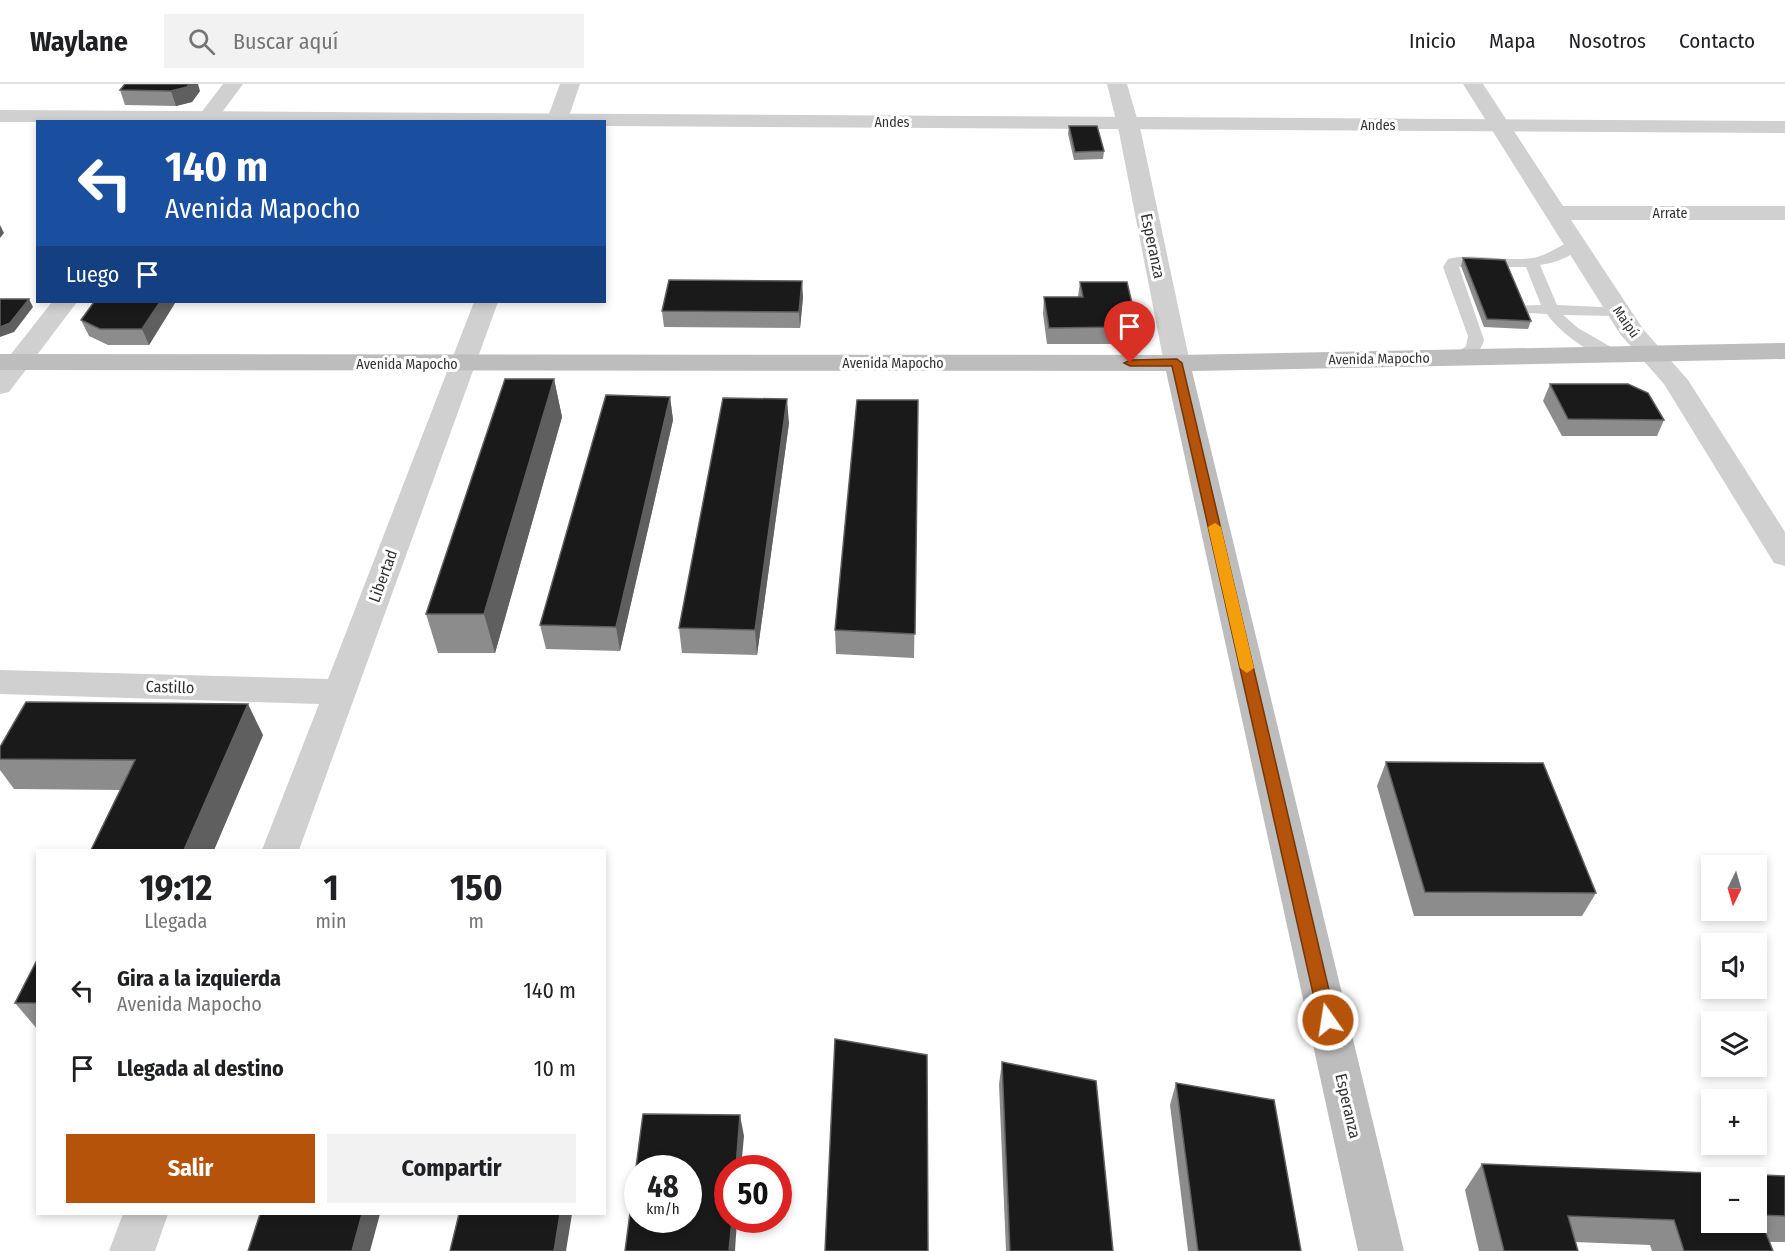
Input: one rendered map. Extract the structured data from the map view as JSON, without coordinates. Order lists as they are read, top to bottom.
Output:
{
  "streets": {
    "main road": ["Esperanza", "Avenida Mapocho"],
    "street": [
      "Andes",
      "Arrate",
      "Maipú",
      "Libertad",
      "Castillo"
    ]
  },
  "crossings": [
    ["Andes", "Esperanza"],
    ["Andes", "Maipú"],
    ["Arrate", "Maipú"],
    ["Esperanza", "Avenida Mapocho"],
    ["Maipú", "Avenida Mapocho"],
    ["Avenida Mapocho", "Libertad"],
    ["Libertad", "Castillo"]
  ],
  "north": "bottom",
  "page": {
    "header": "Waylane",
    "search": "Buscar aquí",
    "nav": [
      "Inicio",
      "Mapa",
      "Nosotros",
      "Contacto"
    ],
    "turn": ["140 m", "Avenida Mapocho"],
    "then": "Luego",
    "eta": [
      "19:12",
      "Llegada",
      "1",
      "min",
      "150",
      "m"
    ],
    "map_buttons": ["+", "−"],
    "list": [
      {
        "name": "Gira a la izquierda",
        "note": "Avenida Mapocho",
        "value": "140 m"
      },
      {
        "name": "Llegada al destino",
        "value": "10 m"
      }
    ],
    "buttons": ["Salir", "Compartir"],
    "speed": "48 km/h",
    "limit": "50"
  }
}
